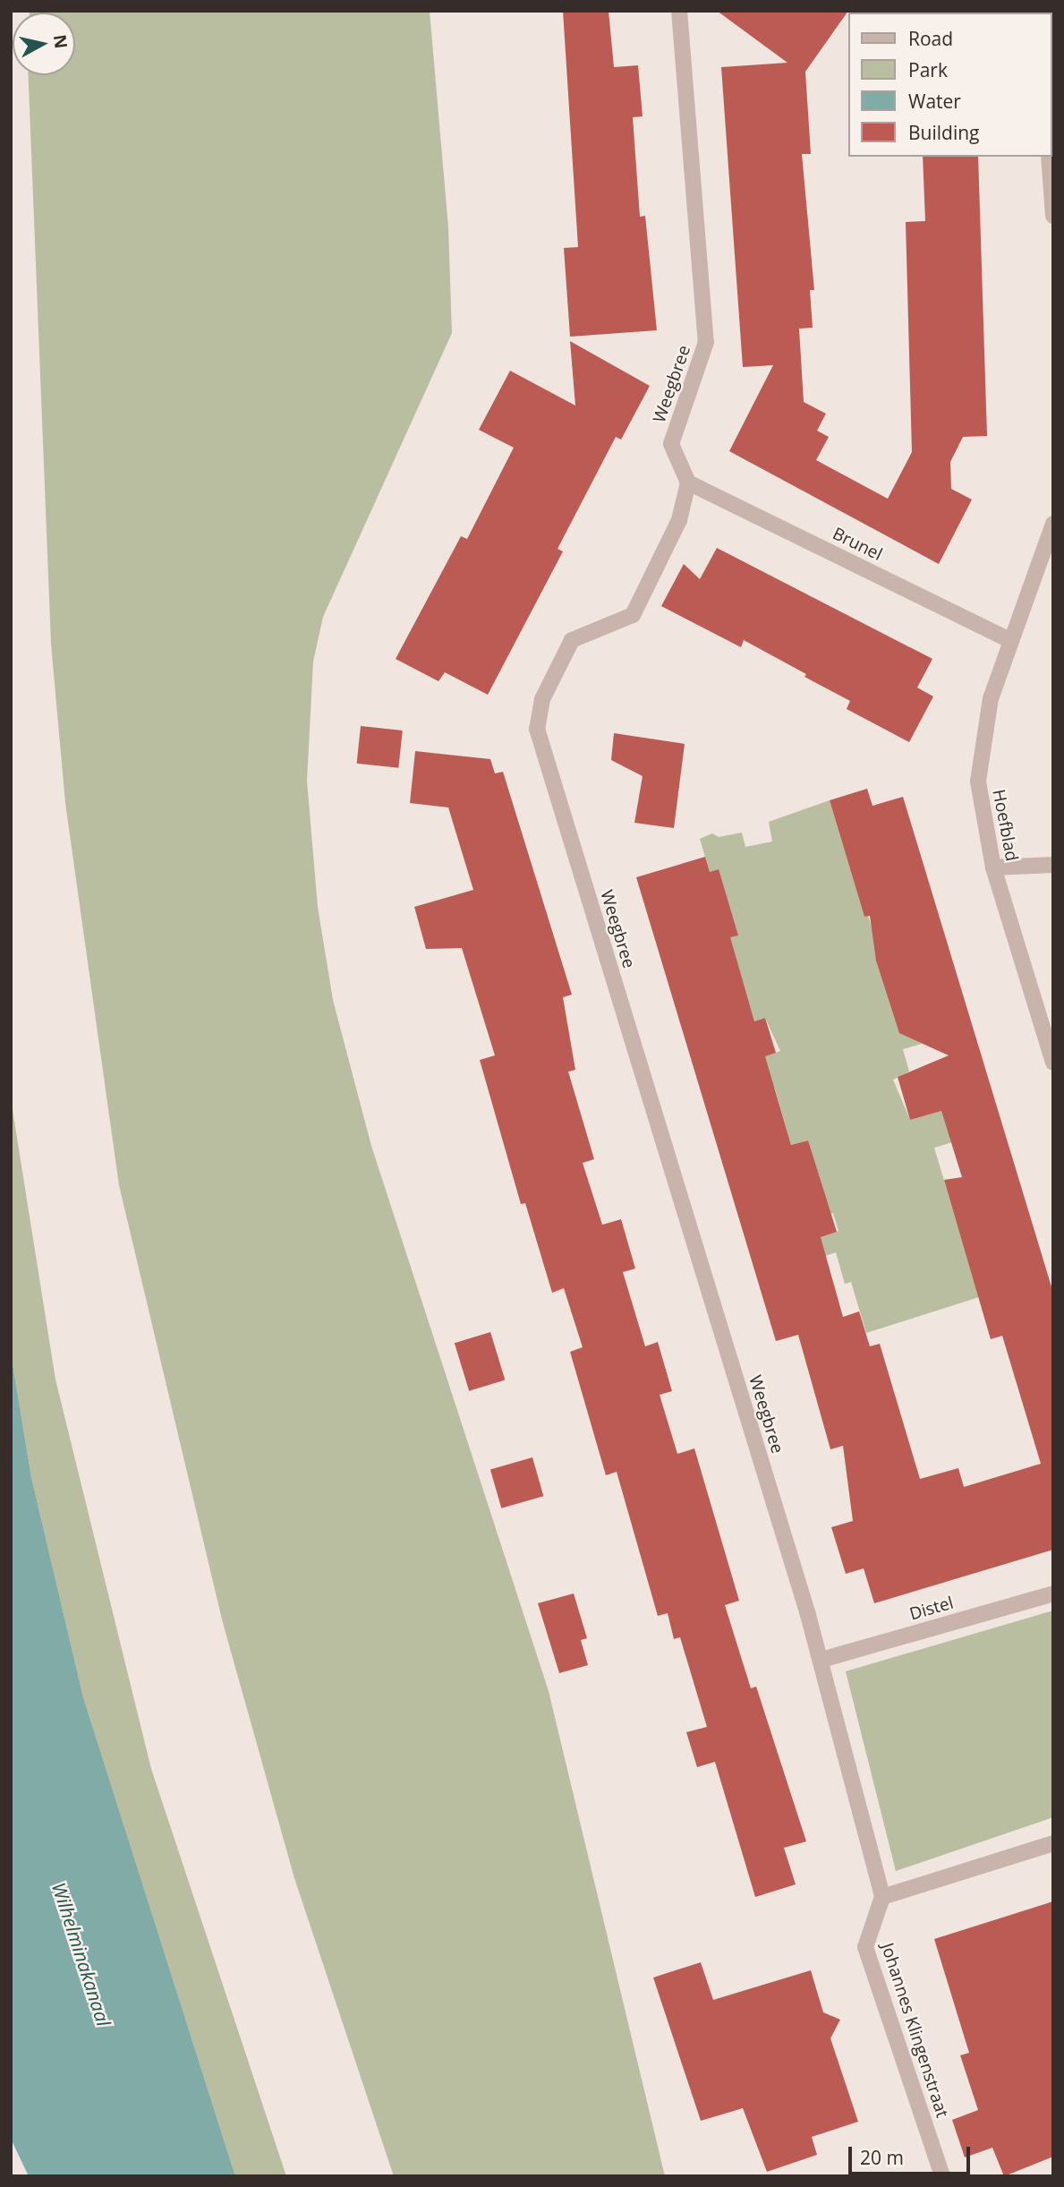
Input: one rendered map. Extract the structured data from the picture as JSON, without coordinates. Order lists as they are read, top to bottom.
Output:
{
  "streets": {
    "street": [
      "Weegbree",
      "Brunel",
      "Hoefblad",
      "Distel",
      "Johannes Klingenstraat"
    ]
  },
  "crossings": [
    ["Weegbree", "Brunel"],
    ["Weegbree", "Distel"],
    ["Weegbree", "Johannes Klingenstraat"],
    ["Brunel", "Hoefblad"]
  ],
  "water": ["Wilhelminakanaal"],
  "legend": [
    "Road",
    "Park",
    "Water",
    "Building"
  ],
  "scale_bar": "20 m",
  "north": "right"
}
